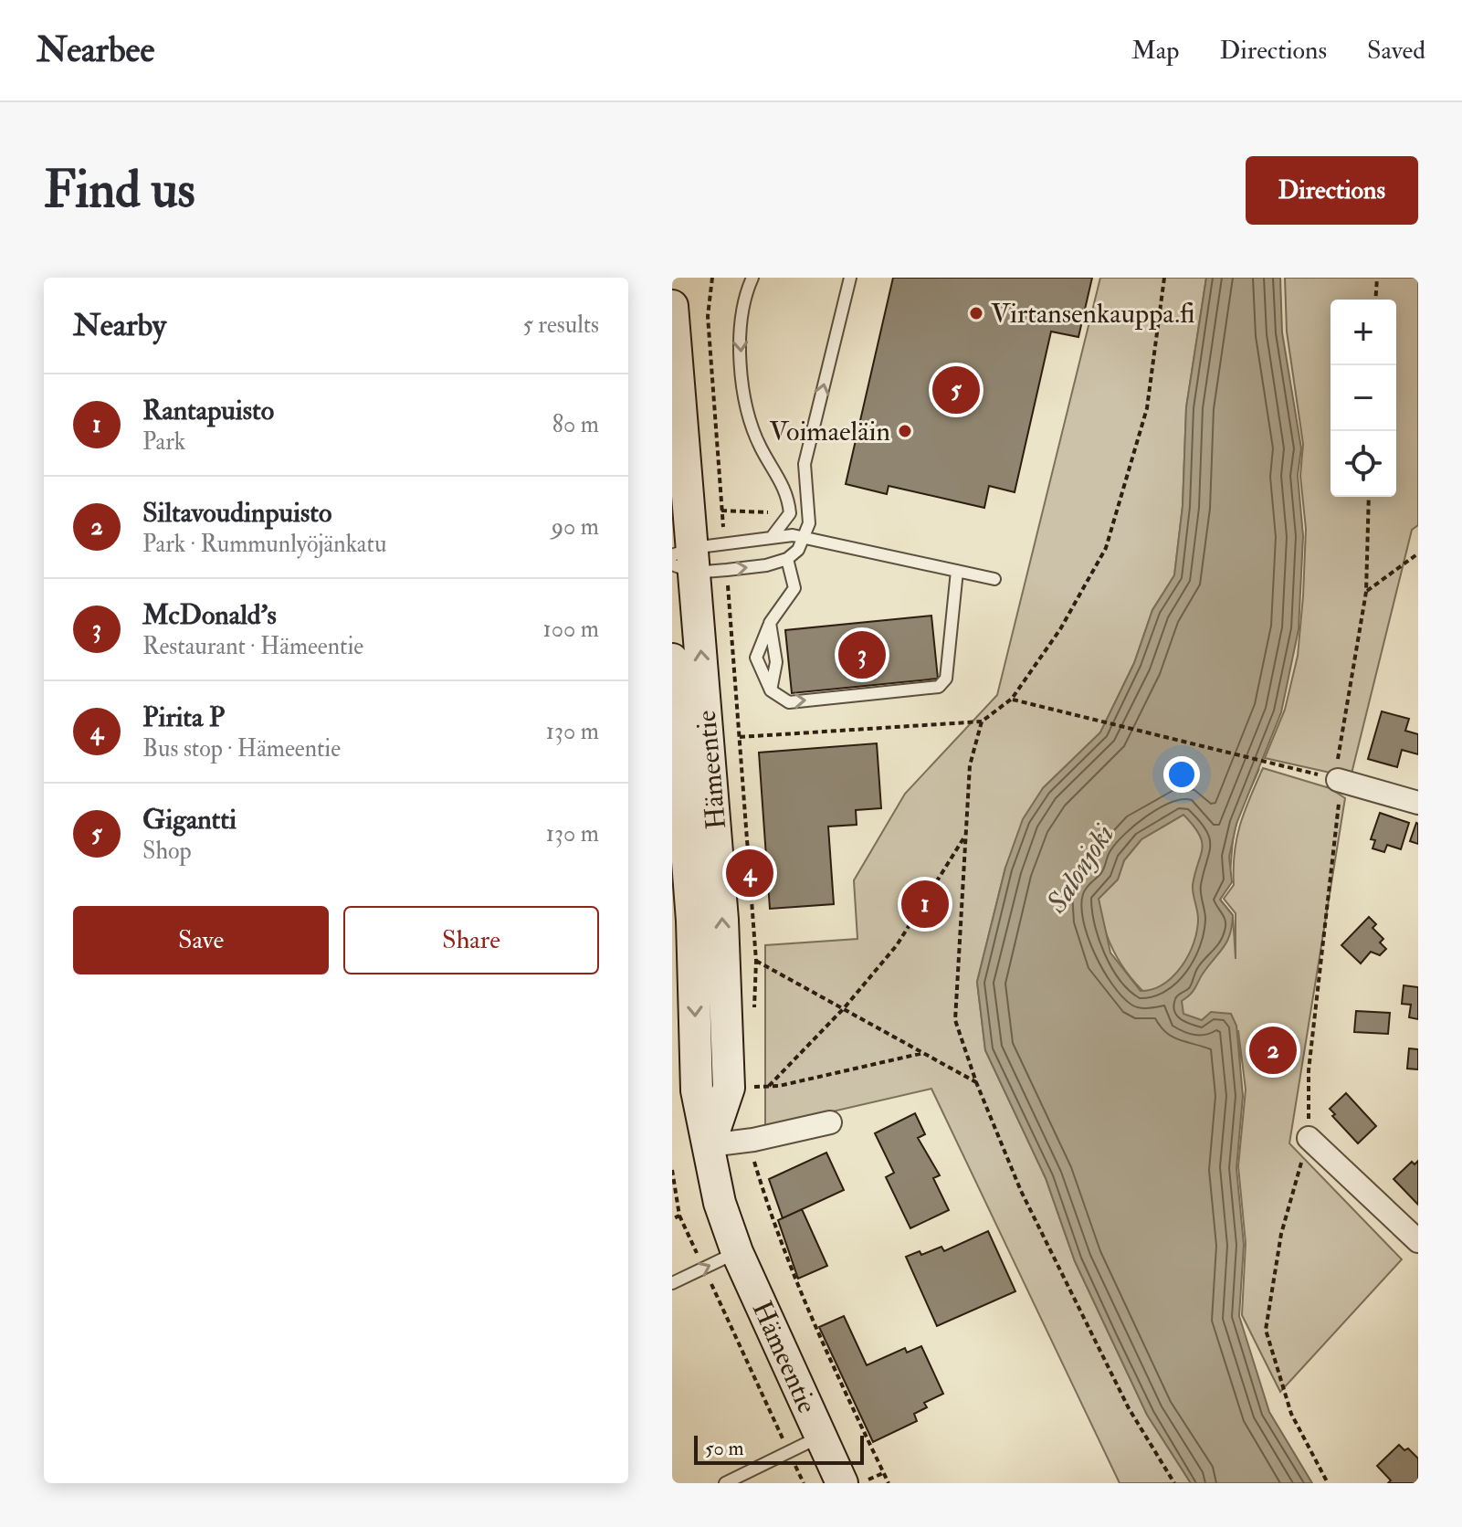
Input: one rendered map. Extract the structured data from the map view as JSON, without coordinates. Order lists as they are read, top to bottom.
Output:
{
  "streets": {
    "main road": ["Hämeentie"]
  },
  "water": ["Salonjoki"],
  "places": ["Virtansenkauppa.fi", "Voimaeläin"],
  "scale_bar": "50 m",
  "page": {
    "header": "Nearbee",
    "nav": ["Map", "Directions", "Saved"],
    "buttons": [
      "Directions",
      ["Save", "Share"]
    ],
    "title": "Find us",
    "heading": ["Nearby", "5 results"],
    "map_buttons": ["+", "−"],
    "pins": [
      "5",
      "3",
      "4",
      "1",
      "2"
    ],
    "list": [
      {
        "mark": "1",
        "name": "Rantapuisto",
        "note": "Park",
        "value": "80 m"
      },
      {
        "mark": "2",
        "name": "Siltavoudinpuisto",
        "note": "Park · Rummunlyöjänkatu",
        "value": "90 m"
      },
      {
        "mark": "3",
        "name": "McDonald's",
        "note": "Restaurant · Hämeentie",
        "value": "100 m"
      },
      {
        "mark": "4",
        "name": "Pirita P",
        "note": "Bus stop · Hämeentie",
        "value": "130 m"
      },
      {
        "mark": "5",
        "name": "Gigantti",
        "note": "Shop",
        "value": "130 m"
      }
    ],
    "scale": "50 m"
  }
}
